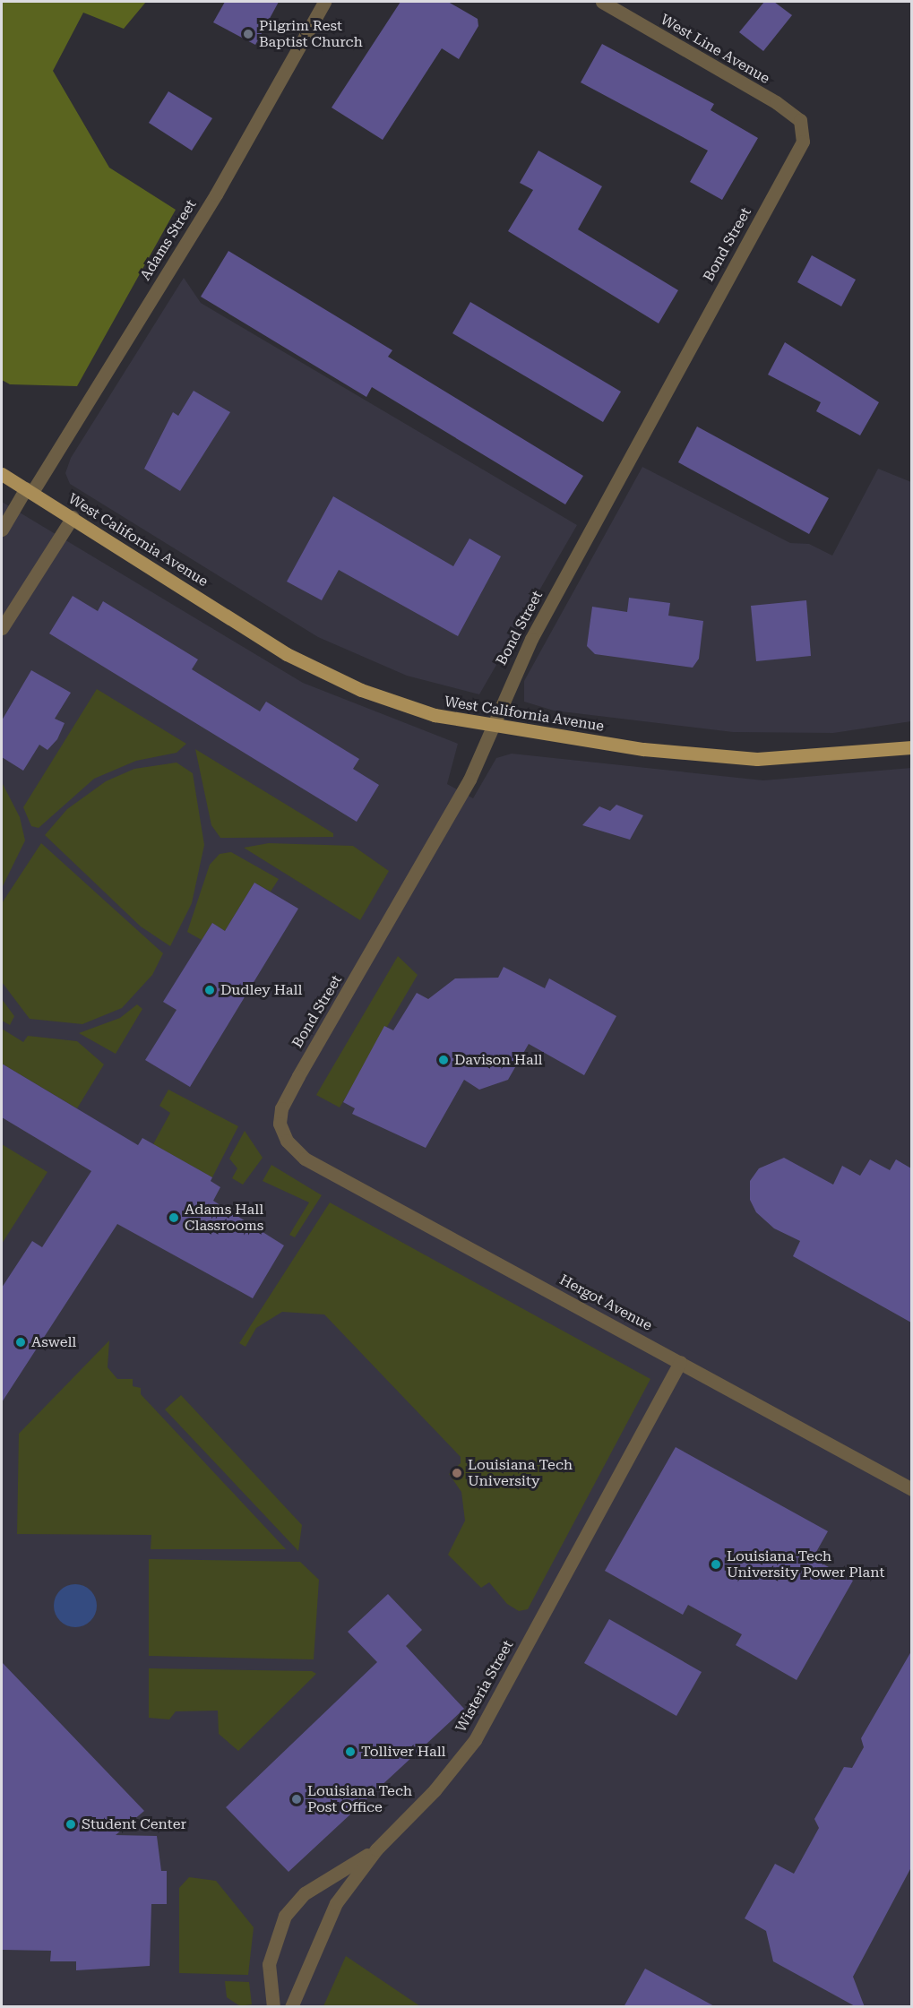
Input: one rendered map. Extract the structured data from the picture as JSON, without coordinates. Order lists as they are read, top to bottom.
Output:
{
  "streets": {
    "main road": ["West California Avenue"],
    "street": [
      "West Line Avenue",
      "Adams Street",
      "Bond Street",
      "Hergot Avenue",
      "Wisteria Street"
    ]
  },
  "crossings": [
    ["West Line Avenue", "Bond Street"],
    ["Adams Street", "West California Avenue"],
    ["Bond Street", "West California Avenue"],
    ["Bond Street", "Hergot Avenue"],
    ["Hergot Avenue", "Wisteria Street"]
  ],
  "places": [
    "Pilgrim Rest Baptist Church",
    "Dudley Hall",
    "Davison Hall",
    "Adams Hall Classrooms",
    "Aswell",
    "Louisiana Tech University",
    "Louisiana Tech University Power Plant",
    "Tolliver Hall",
    "Louisiana Tech Post Office",
    "Student Center"
  ]
}
